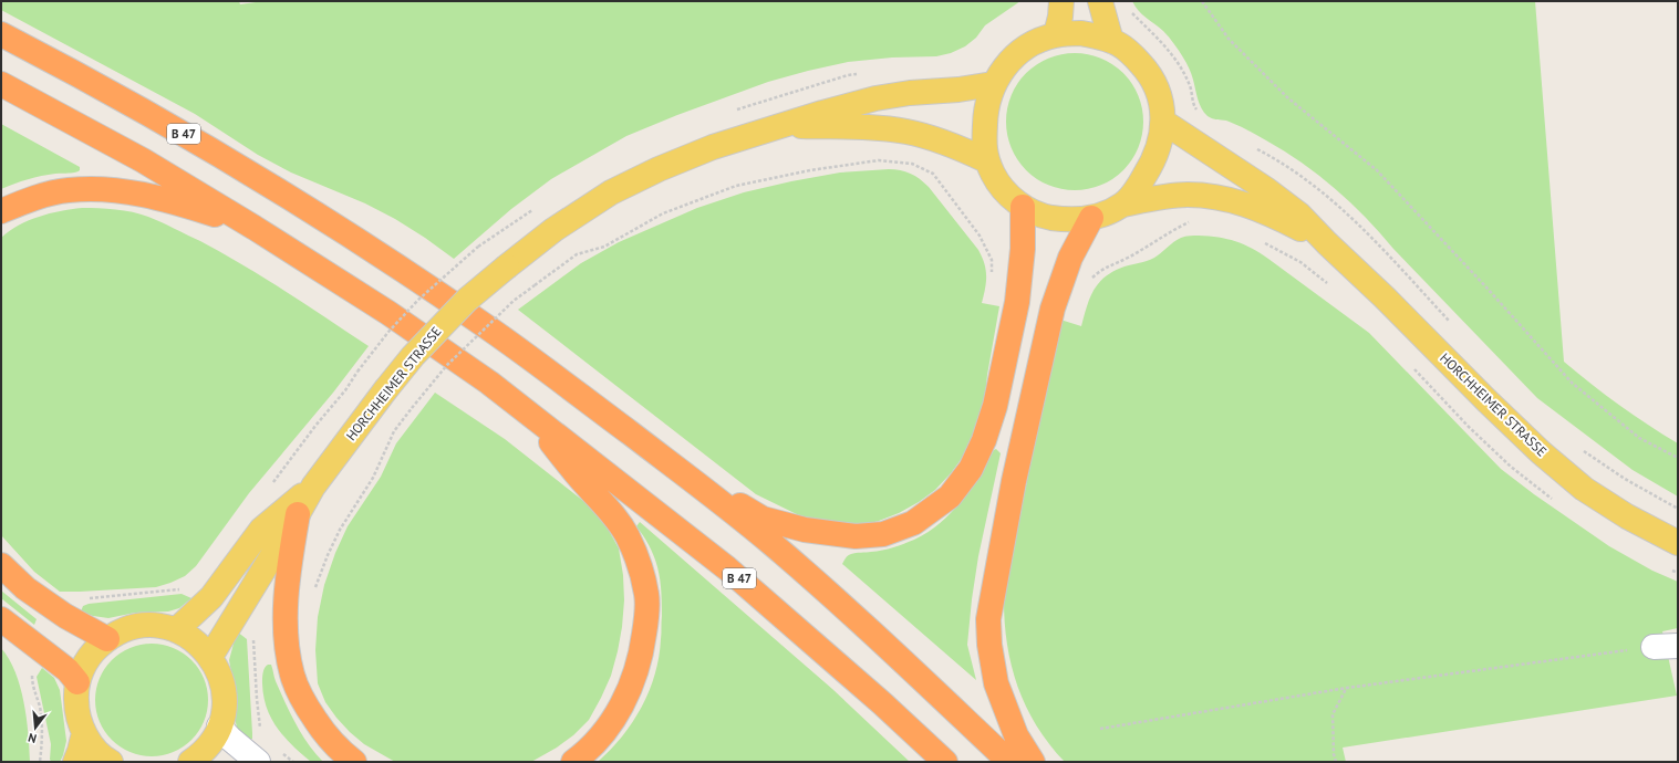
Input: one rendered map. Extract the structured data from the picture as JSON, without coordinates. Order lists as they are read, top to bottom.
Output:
{
  "streets": {
    "highway": ["B 47"],
    "main road": ["HORCHHEIMER STRASSE"]
  },
  "north": "bottom"
}
